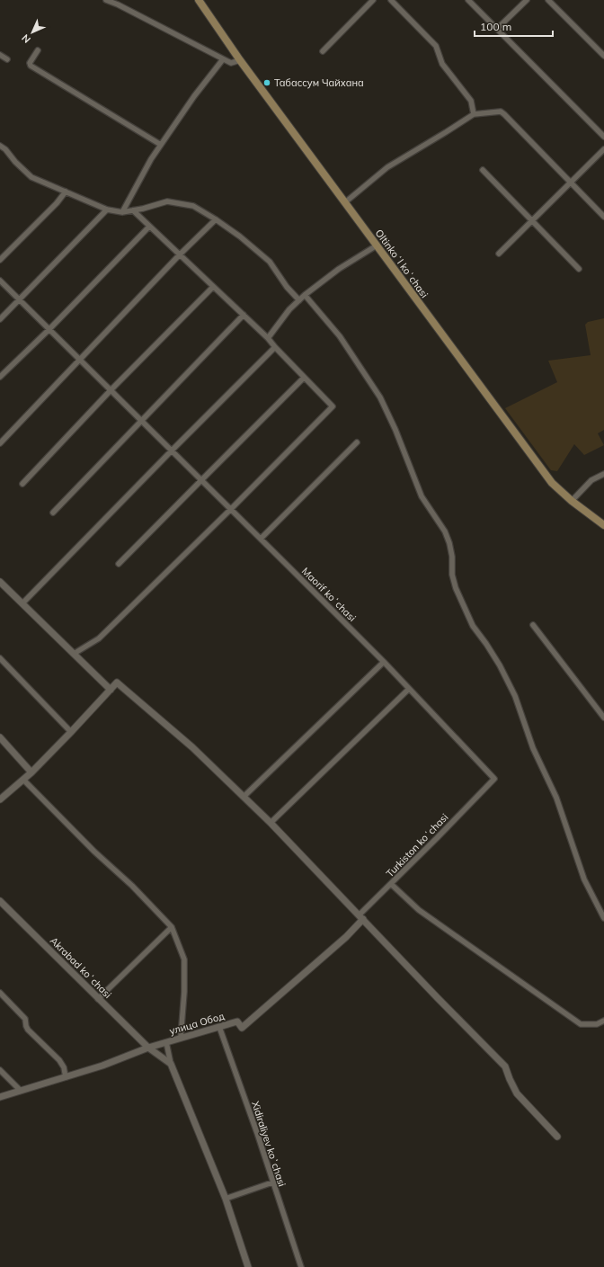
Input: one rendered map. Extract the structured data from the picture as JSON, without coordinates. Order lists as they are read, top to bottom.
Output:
{
  "streets": {
    "main road": ["Oltinkoʻl koʻchasi"],
    "street": [
      "Maorif koʻchasi",
      "Turkiston koʻchasi",
      "Akrabad koʻchasi",
      "улица Обод",
      "Xidiraliyev koʻchasi"
    ]
  },
  "crossings": [
    ["Maorif koʻchasi", "Turkiston koʻchasi"],
    ["Akrabad koʻchasi", "улица Обод"],
    ["улица Обод", "Xidiraliyev koʻchasi"]
  ],
  "places": ["Табассум Чайхана"],
  "scale_bar": "100 m",
  "north": "bottom left"
}
